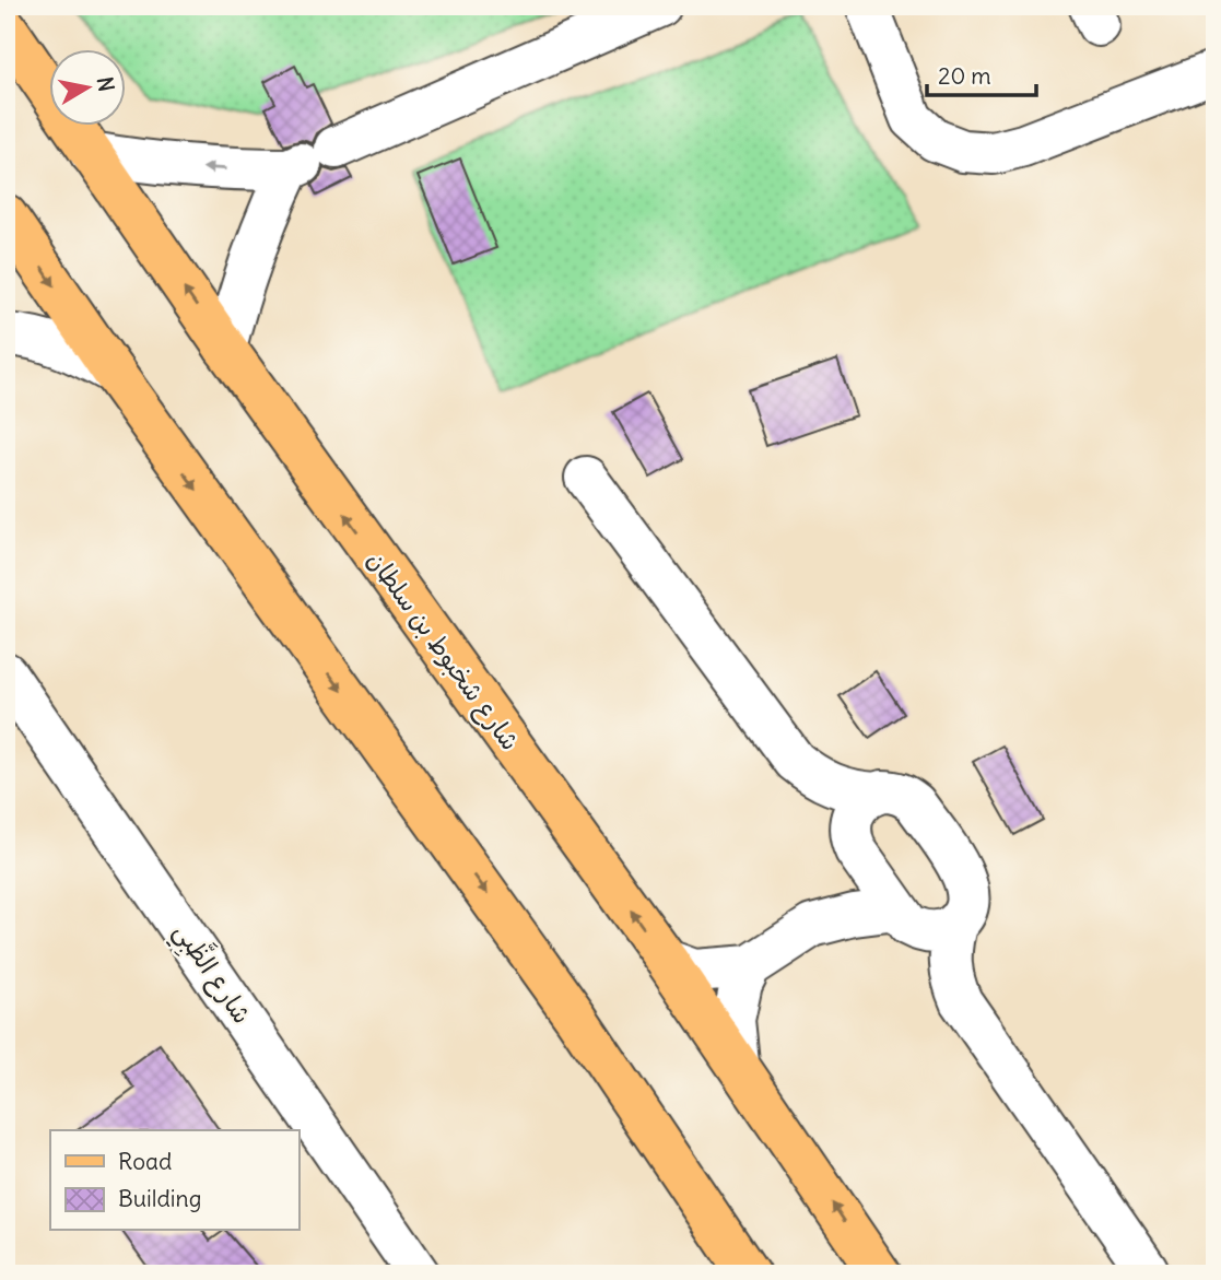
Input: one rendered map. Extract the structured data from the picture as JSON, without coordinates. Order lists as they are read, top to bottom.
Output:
{
  "streets": {
    "main road": ["شارع شخبوط بن سلطان"],
    "street": ["شارع الظَّبِي"]
  },
  "legend": ["Road", "Building"],
  "scale_bar": "20 m",
  "north": "right"
}
